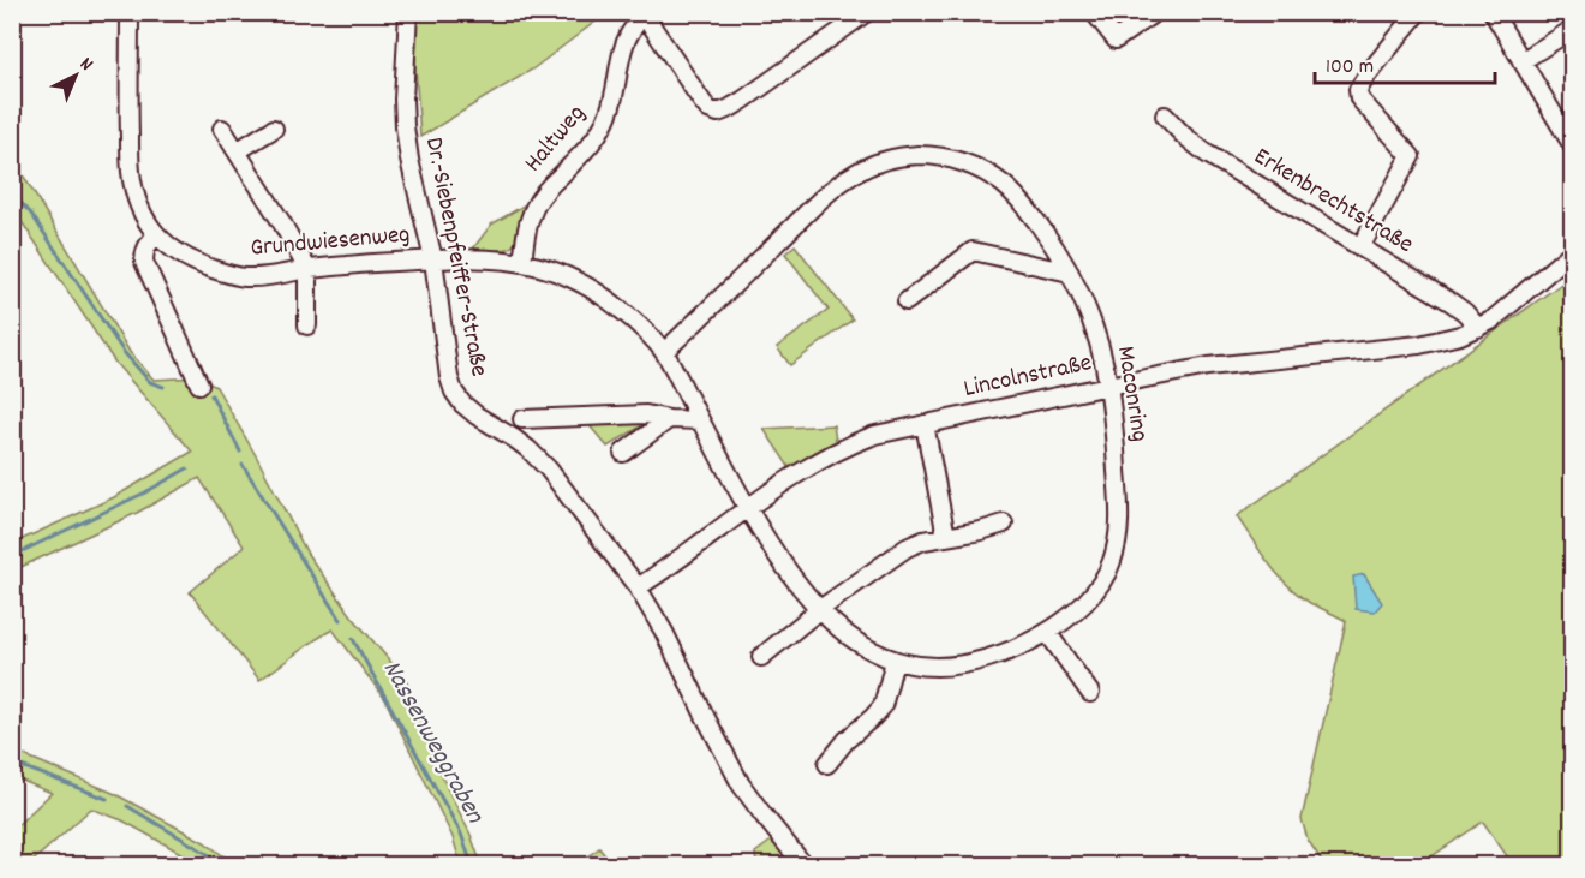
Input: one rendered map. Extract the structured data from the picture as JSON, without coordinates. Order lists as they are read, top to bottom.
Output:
{
  "streets": {
    "street": [
      "Haltweg",
      "Erkenbrechtstraße",
      "Grundwiesenweg",
      "Dr.-Siebenpfeiffer-Straße",
      "Lincolnstraße",
      "Maconring"
    ]
  },
  "crossings": [
    ["Haltweg", "Grundwiesenweg"],
    ["Erkenbrechtstraße", "Lincolnstraße"],
    ["Grundwiesenweg", "Dr.-Siebenpfeiffer-Straße"],
    ["Grundwiesenweg", "Maconring"],
    ["Dr.-Siebenpfeiffer-Straße", "Lincolnstraße"],
    ["Lincolnstraße", "Maconring"]
  ],
  "water": ["Nassenweggraben"],
  "scale_bar": "100 m",
  "north": "top right"
}
